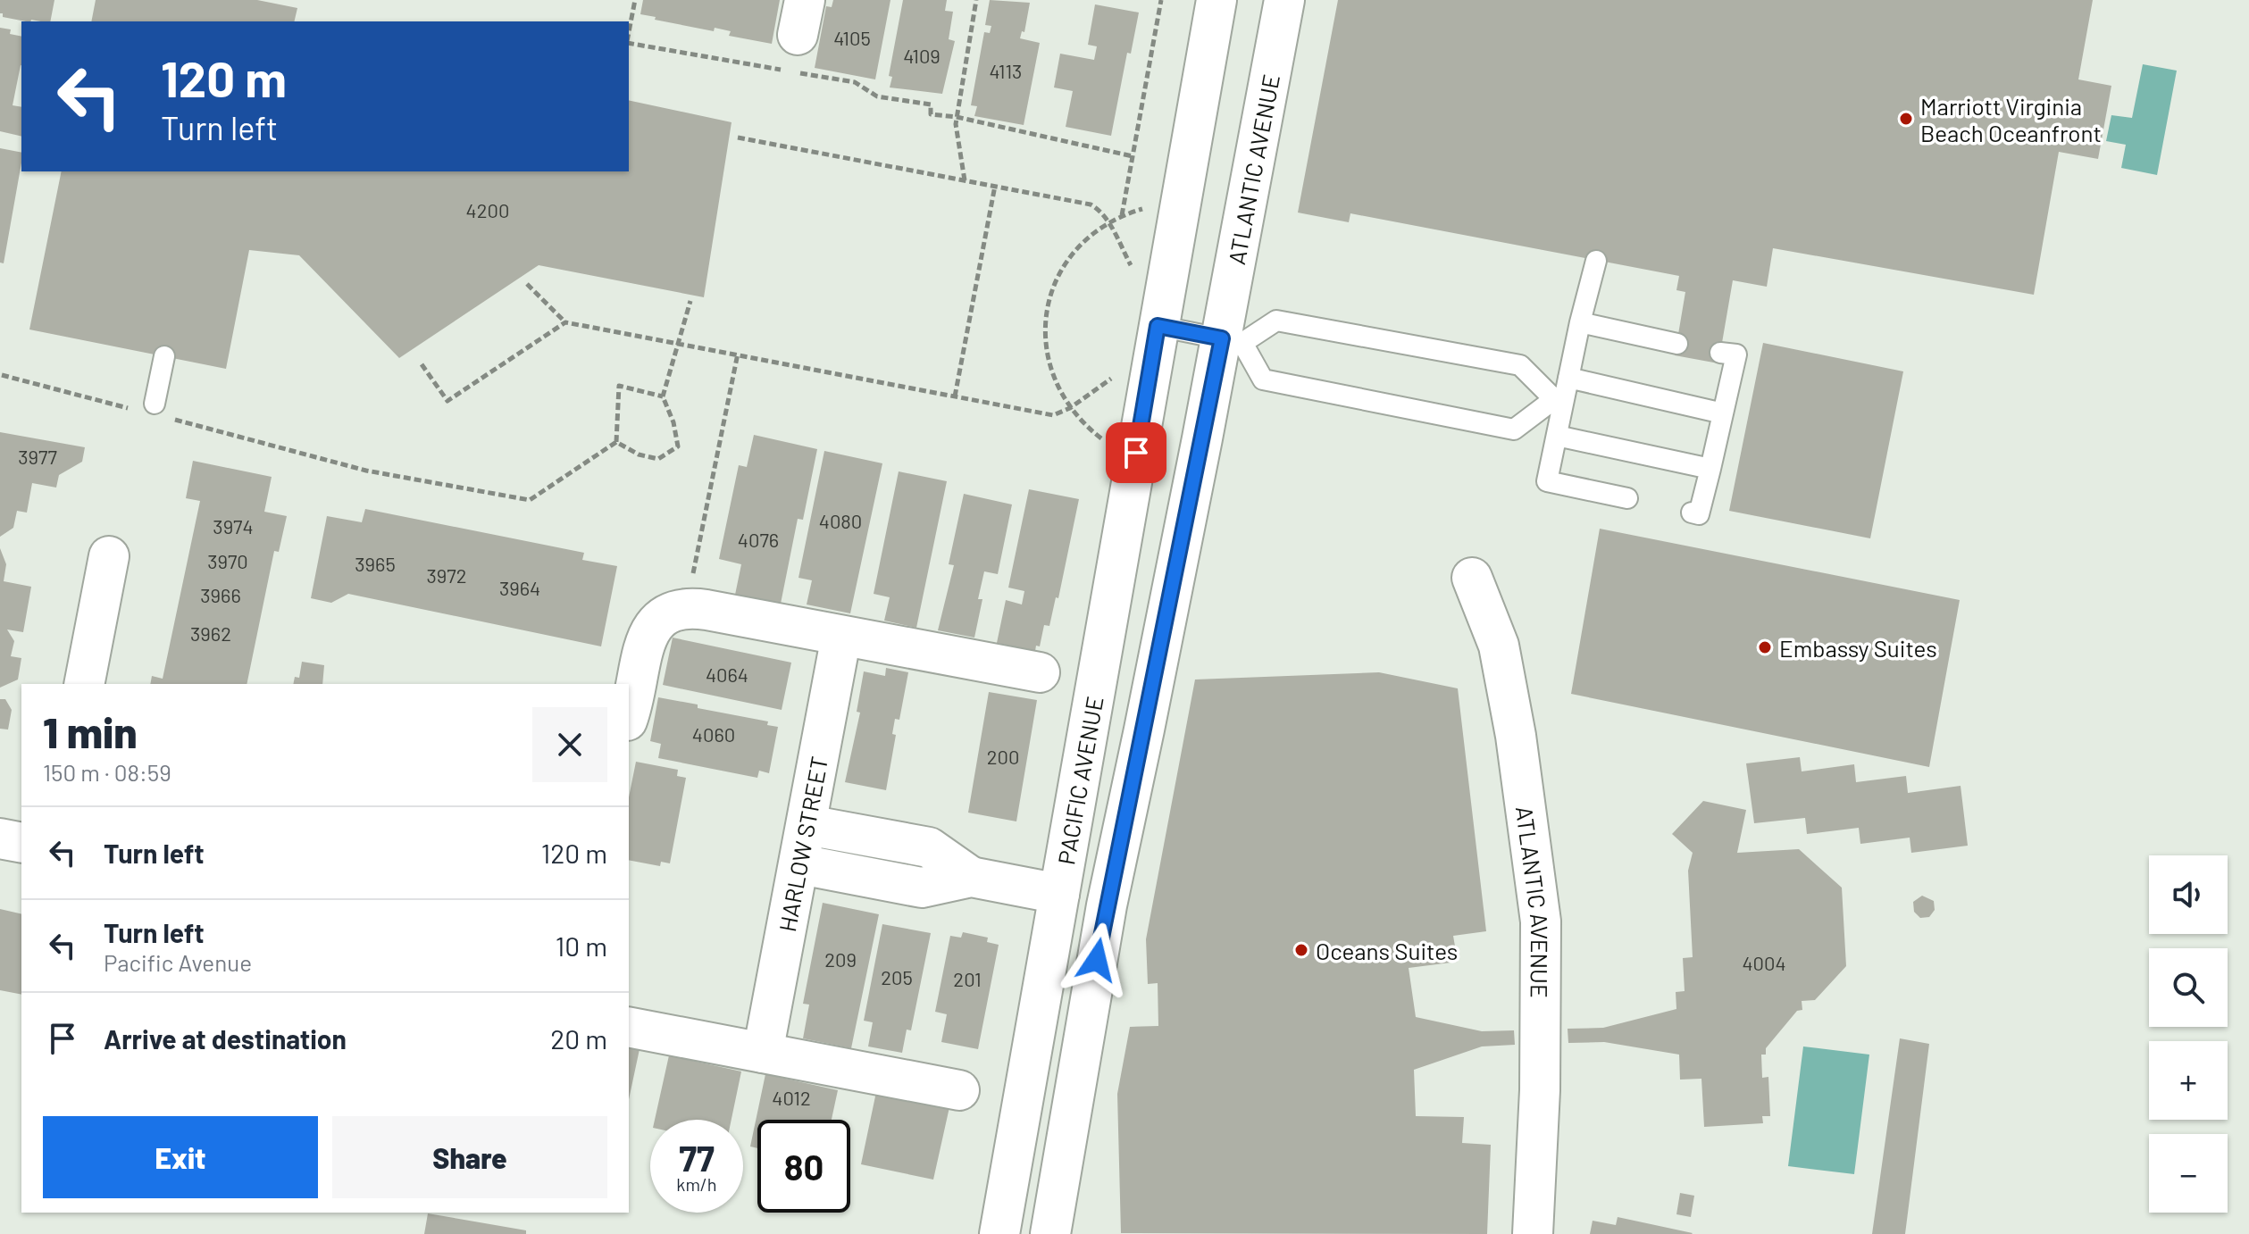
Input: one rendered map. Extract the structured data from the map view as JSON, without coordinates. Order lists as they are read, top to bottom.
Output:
{
  "streets": {
    "main road": ["ATLANTIC AVENUE", "PACIFIC AVENUE", "HARLOW STREET"]
  },
  "places": ["Marriott Virginia Beach Oceanfront", "Embassy Suites", "Oceans Suites"],
  "house_numbers": [
    "4105",
    "4109",
    "4113",
    "4200",
    "3977",
    "4080",
    "3974",
    "4076",
    "3970",
    "3965",
    "3972",
    "3964",
    "3966",
    "3962",
    "4064",
    "4060",
    "200",
    "209",
    "4004",
    "205",
    "201",
    "4012"
  ],
  "page": {
    "turn": ["120 m", "Turn left"],
    "heading": ["1 min", "150 m · 08:59"],
    "list": [
      {
        "name": "Turn left",
        "value": "120 m"
      },
      {
        "name": "Turn left",
        "note": "Pacific Avenue",
        "value": "10 m"
      },
      {
        "name": "Arrive at destination",
        "value": "20 m"
      }
    ],
    "map_buttons": ["+", "−"],
    "buttons": ["Exit", "Share"],
    "speed": "77 km/h",
    "limit": "80"
  }
}
